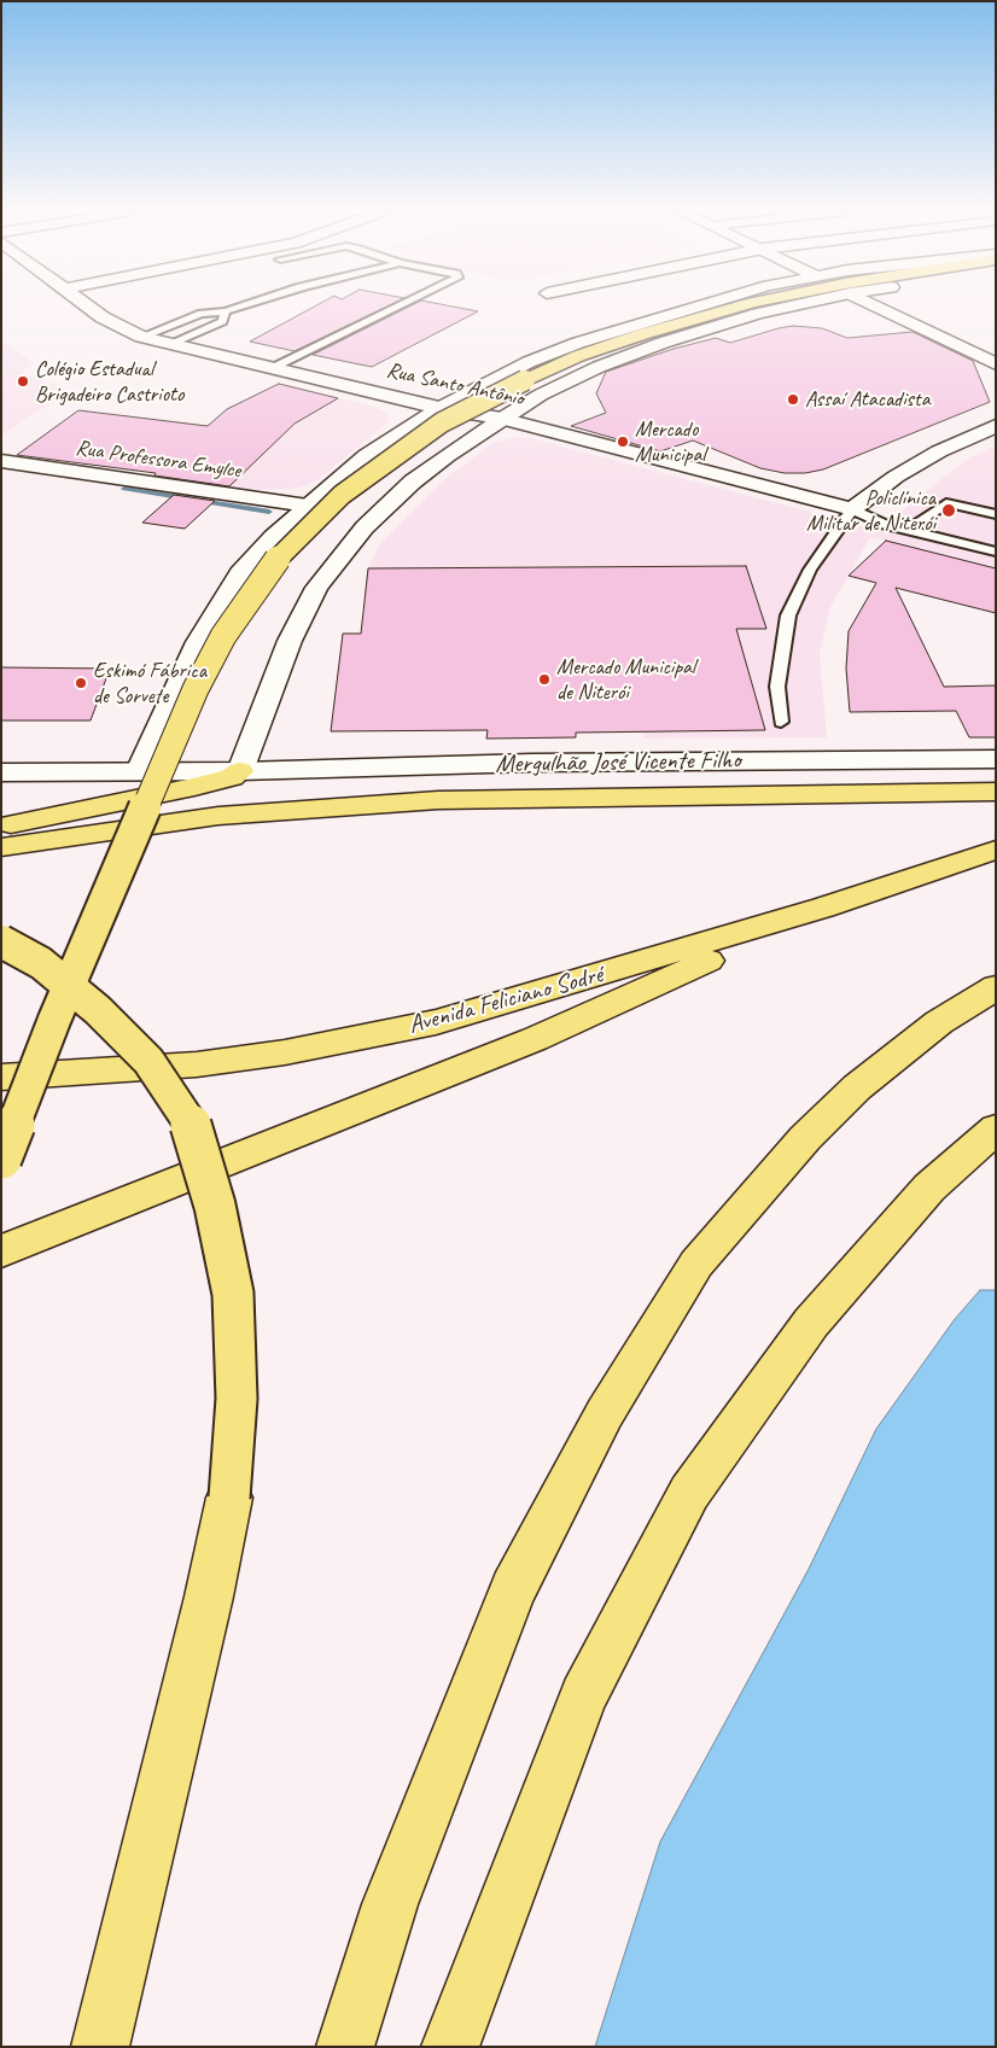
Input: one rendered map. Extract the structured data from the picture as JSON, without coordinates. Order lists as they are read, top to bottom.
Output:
{
  "streets": {
    "main road": ["Avenida Feliciano Sodré"],
    "street": ["Rua Santo Antônio", "Rua Professora Emylce", "Mergulhão José Vicente Filho"]
  },
  "places": [
    "Colégio Estadual Brigadeiro Castrioto",
    "Assaí Atacadista",
    "Mercado Municipal",
    "Policlínica Militar de Niterói",
    "Mercado Municipal de Niterói",
    "Eskimó Fábrica de Sorvete"
  ]
}
